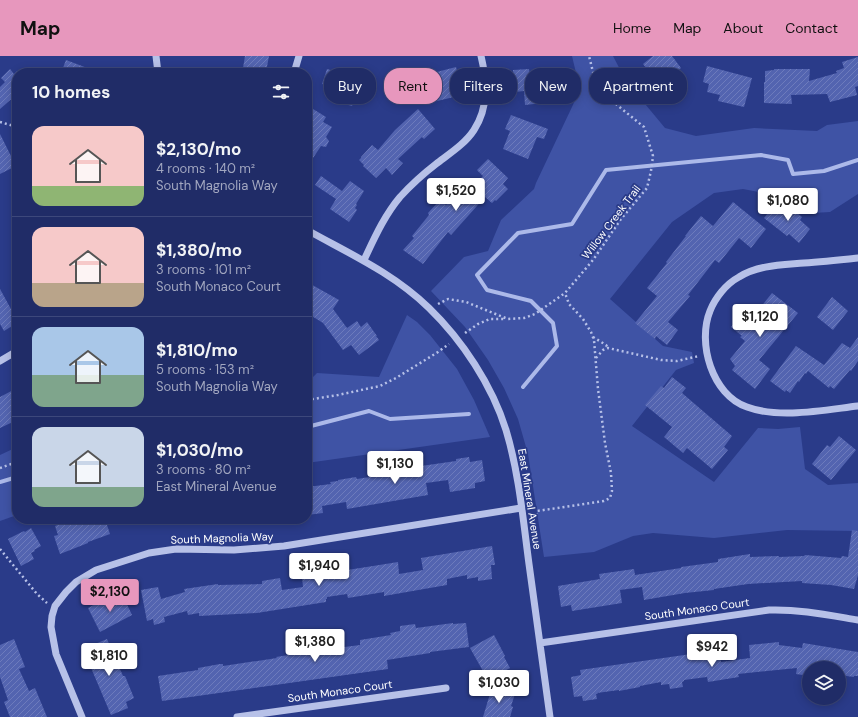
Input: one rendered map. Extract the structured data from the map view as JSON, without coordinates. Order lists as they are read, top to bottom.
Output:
{
  "streets": {
    "street": ["East Mineral Avenue", "South Magnolia Way", "South Monaco Court"],
    "path": ["Willow Creek Trail"]
  },
  "crossings": [
    ["Willow Creek Trail", "East Mineral Avenue"],
    ["East Mineral Avenue", "South Magnolia Way"],
    ["East Mineral Avenue", "South Monaco Court"]
  ],
  "page": {
    "header": "Map",
    "nav": [
      "Home",
      "Map",
      "About",
      "Contact"
    ],
    "chip": [
      "Buy",
      "Rent",
      "Filters",
      "New",
      "Apartment"
    ],
    "heading": "10 homes",
    "list": [
      {
        "name": "$2,130/mo",
        "note": "4 rooms · 140 m² · South Magnolia Way"
      },
      {
        "name": "$1,380/mo",
        "note": "3 rooms · 101 m² · South Monaco Court"
      },
      {
        "name": "$1,810/mo",
        "note": "5 rooms · 153 m² · South Magnolia Way"
      },
      {
        "name": "$1,030/mo",
        "note": "3 rooms · 80 m² · East Mineral Avenue"
      }
    ],
    "price": [
      "$1,520",
      "$1,080",
      "$1,120",
      "$1,130",
      "$1,940",
      "$2,130",
      "$1,380",
      "$942",
      "$1,810",
      "$1,030"
    ]
  }
}
